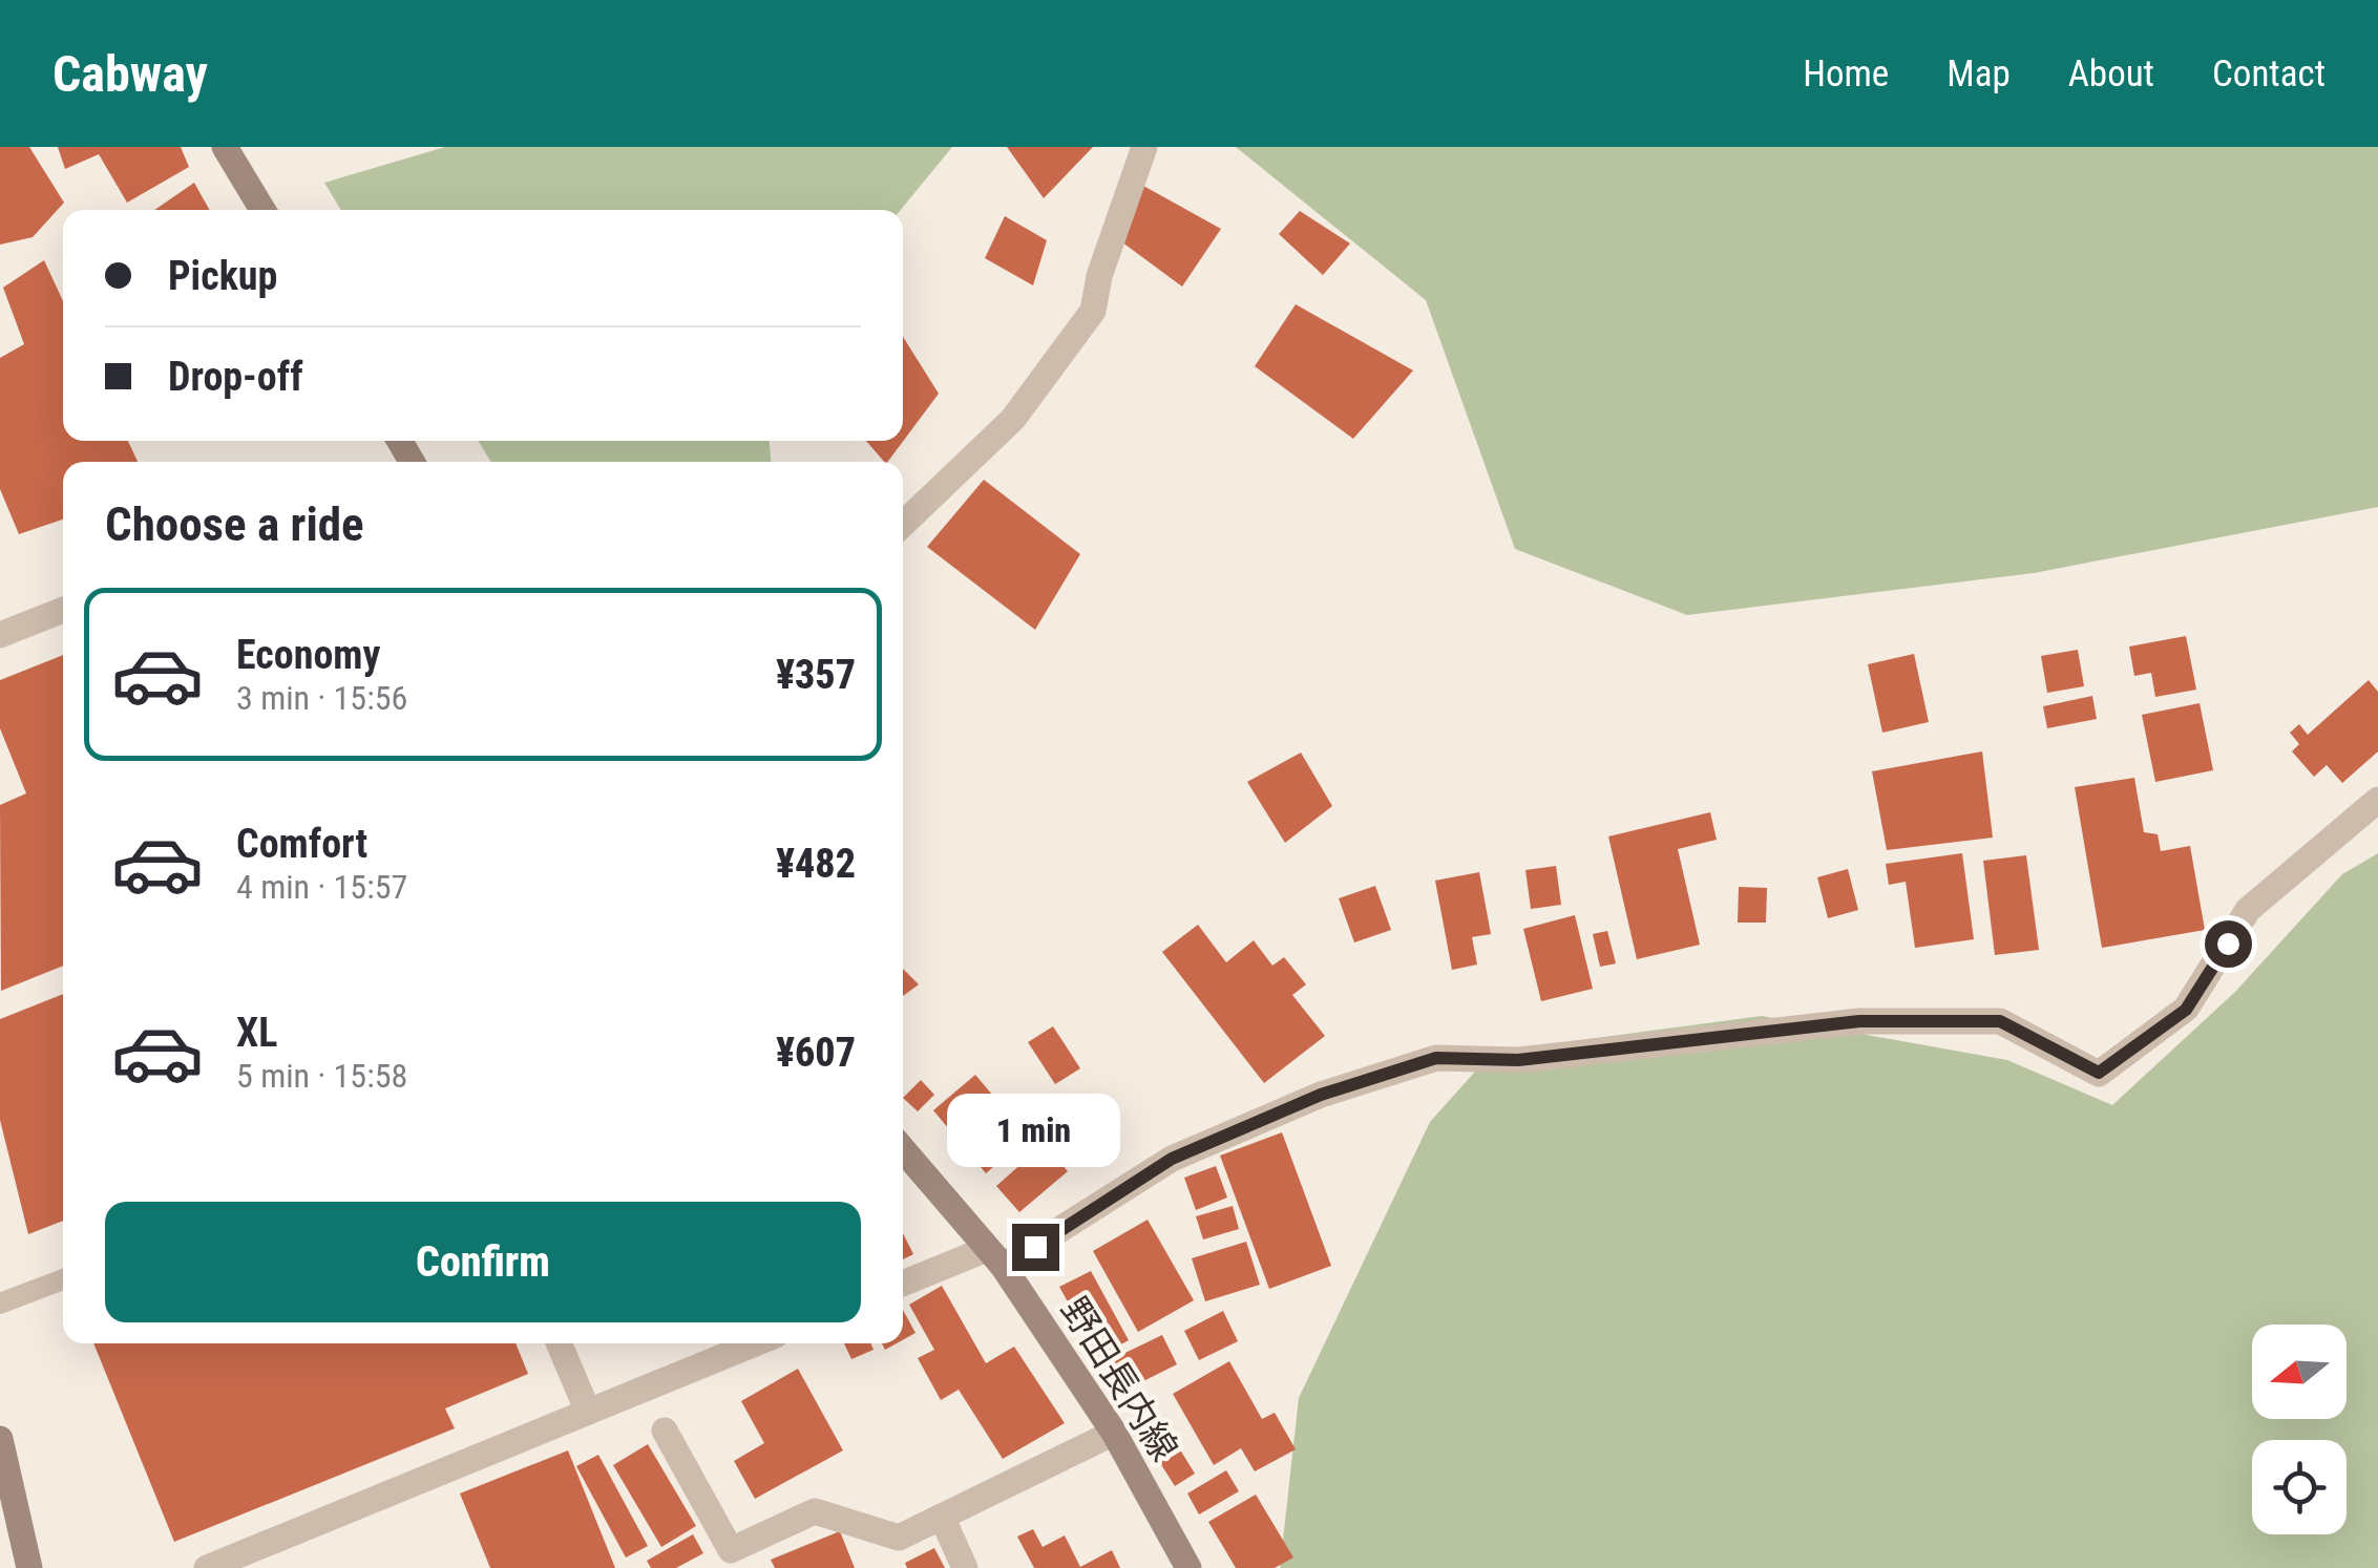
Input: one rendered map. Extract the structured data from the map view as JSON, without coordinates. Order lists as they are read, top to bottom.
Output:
{
  "streets": {
    "main road": ["野田長内線"]
  },
  "north": "left",
  "page": {
    "header": "Cabway",
    "nav": [
      "Home",
      "Map",
      "About",
      "Contact"
    ],
    "banner": ["Pickup", "Drop-off"],
    "heading": "Choose a ride",
    "list": [
      {
        "name": "Economy",
        "note": "3 min · 15:56",
        "value": "¥357"
      },
      {
        "name": "Comfort",
        "note": "4 min · 15:57",
        "value": "¥482"
      },
      {
        "name": "XL",
        "note": "5 min · 15:58",
        "value": "¥607"
      }
    ],
    "bubble": "1 min",
    "buttons": "Confirm"
  }
}
